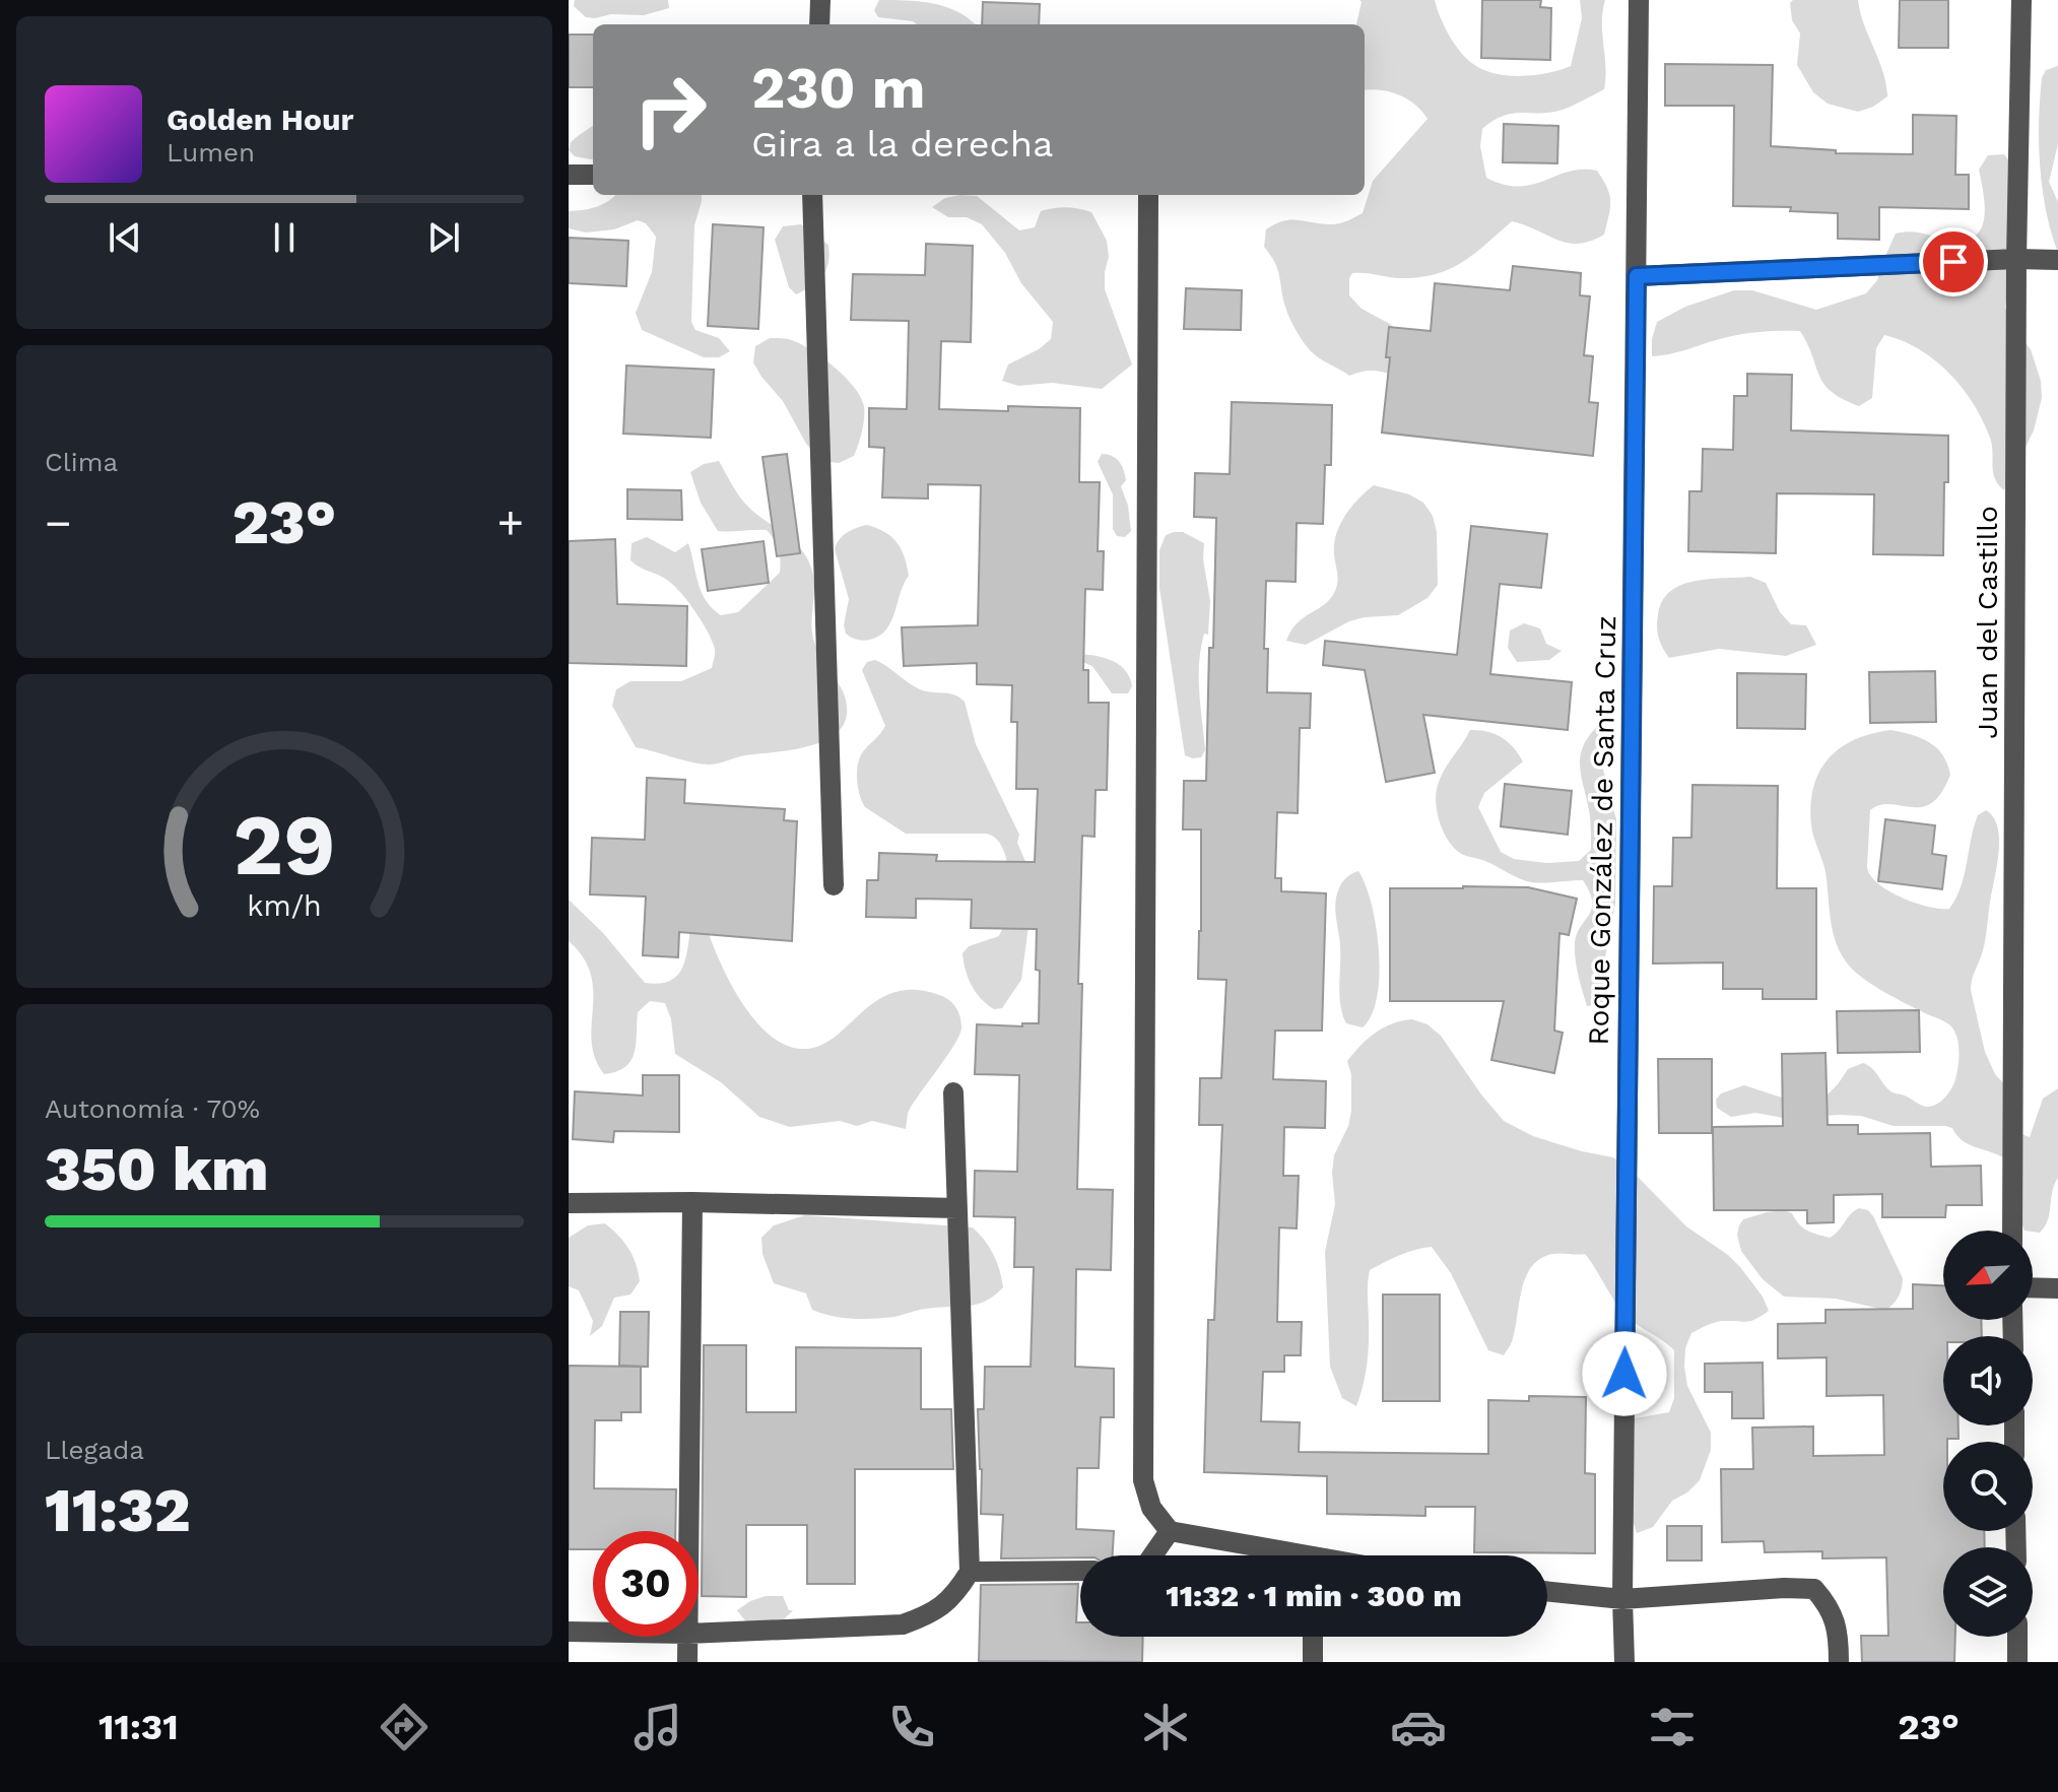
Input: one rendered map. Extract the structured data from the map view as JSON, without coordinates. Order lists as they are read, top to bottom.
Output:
{
  "streets": {
    "street": ["Juan del Castillo", "Roque González de Santa Cruz"]
  },
  "north": "bottom left",
  "page": {
    "turn": ["230 m", "Gira a la derecha"],
    "song": ["Golden Hour", "Lumen"],
    "tile": [
      "Clima",
      ["Autonomía · 70%", "350 km"],
      ["Llegada", "11:32"]
    ],
    "heat": ["−", "23°", "+"],
    "limit": "30",
    "trip": "11:32 · 1 min · 300 m",
    "tabs": ["11:31", "23°"],
    "gauge": ["29", "km/h"]
  }
}
